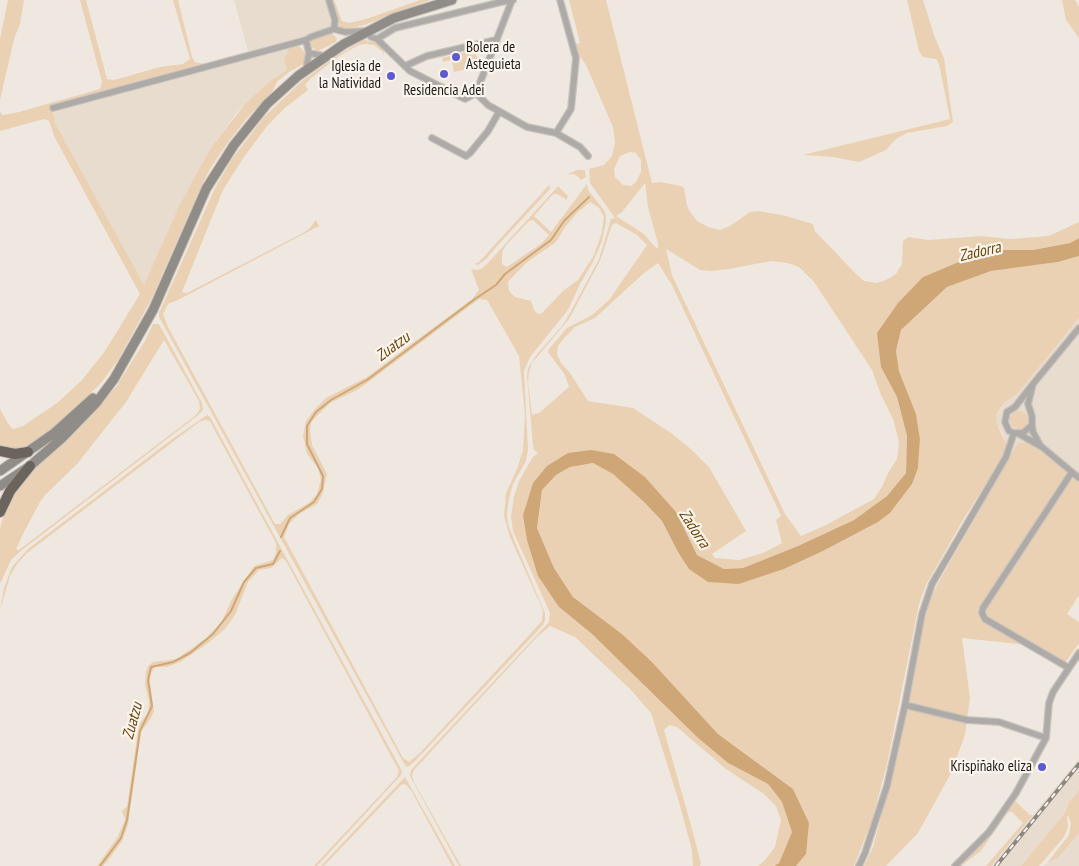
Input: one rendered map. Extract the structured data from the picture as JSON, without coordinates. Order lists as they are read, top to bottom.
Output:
{
  "water": ["Zadorra", "Zuatzu"],
  "places": [
    "Bolera de Asteguieta",
    "Residencia Adei",
    "Iglesia de la Natividad",
    "Krispiñako eliza"
  ]
}
